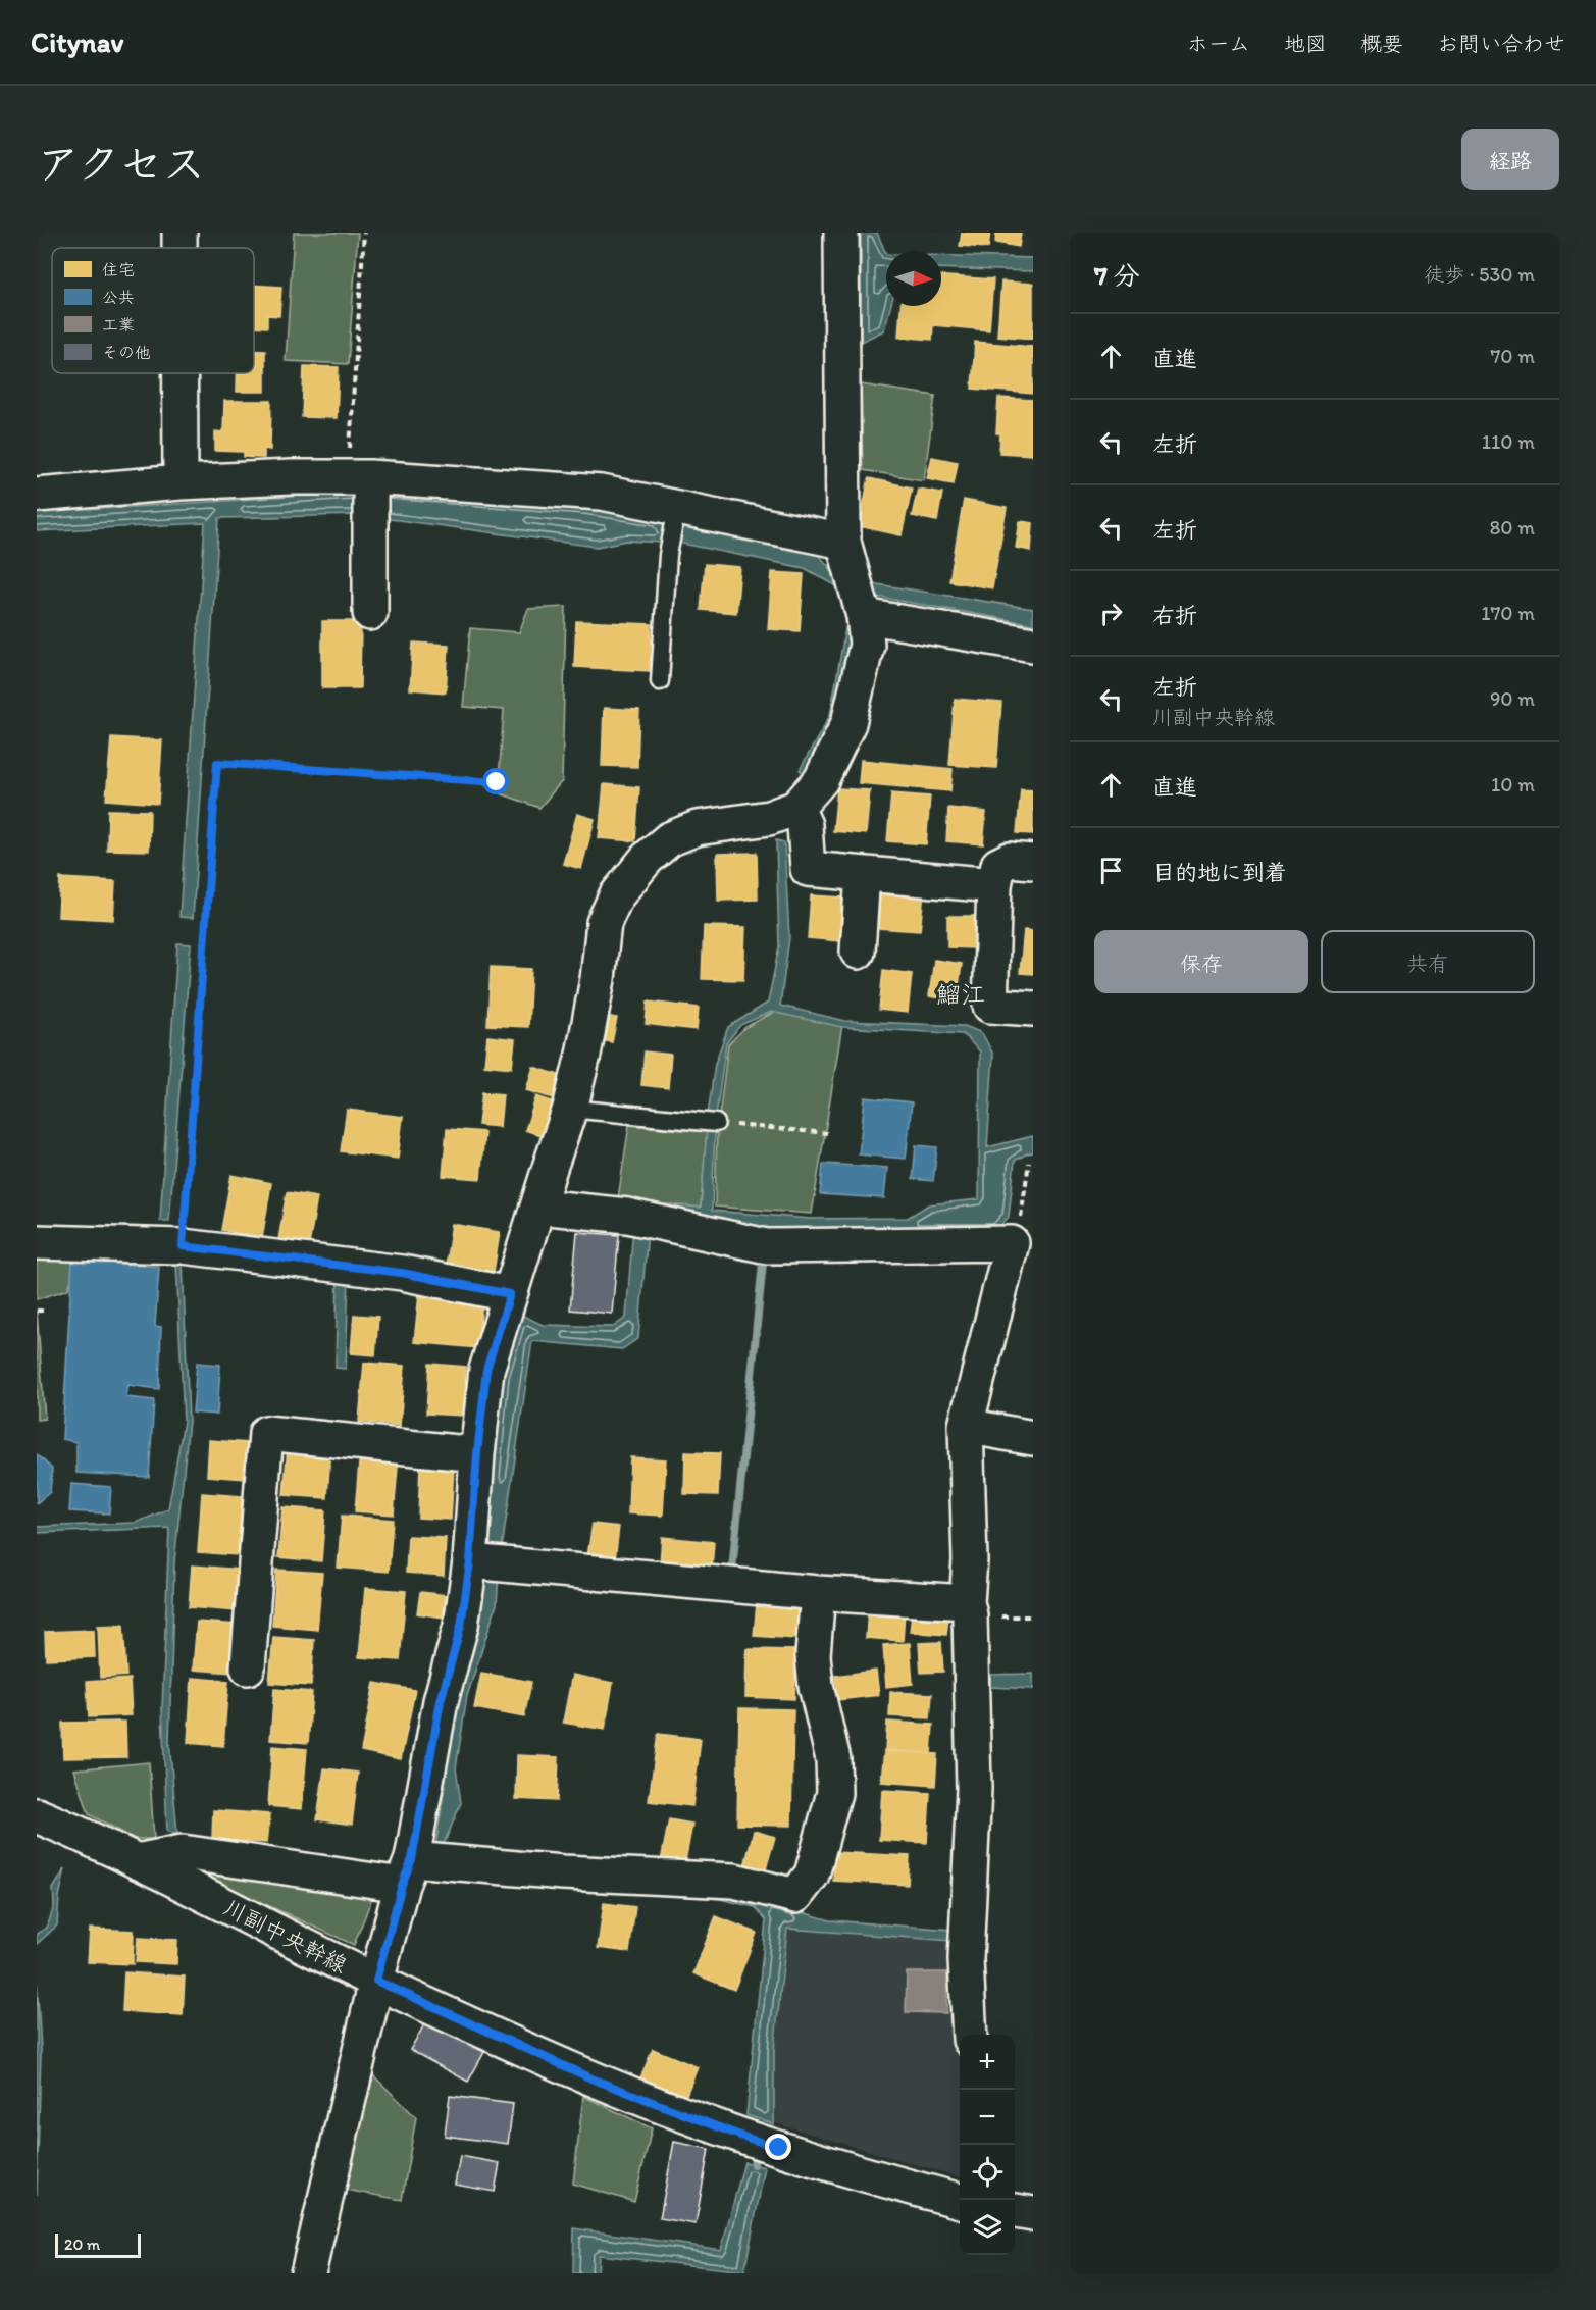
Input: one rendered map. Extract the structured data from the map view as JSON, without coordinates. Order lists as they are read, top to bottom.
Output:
{
  "streets": {
    "street": ["川副中央幹線"]
  },
  "districts": ["鰡江"],
  "legend": [
    "住宅",
    "公共",
    "工業",
    "その他"
  ],
  "scale_bar": "20 m",
  "north": "right",
  "page": {
    "header": "Citynav",
    "nav": [
      "ホーム",
      "地図",
      "概要",
      "お問い合わせ"
    ],
    "title": "アクセス",
    "buttons": [
      "経路",
      ["保存", "共有"]
    ],
    "heading": ["7 分", "徒歩 · 530 m"],
    "list": [
      ["直進", "70 m"],
      ["左折", "110 m"],
      ["左折", "80 m"],
      ["右折", "170 m"],
      ["左折", "川副中央幹線", "90 m"],
      ["直進", "10 m"],
      "目的地に到着"
    ],
    "map_buttons": ["+", "−"],
    "scale": "20 m"
  }
}
